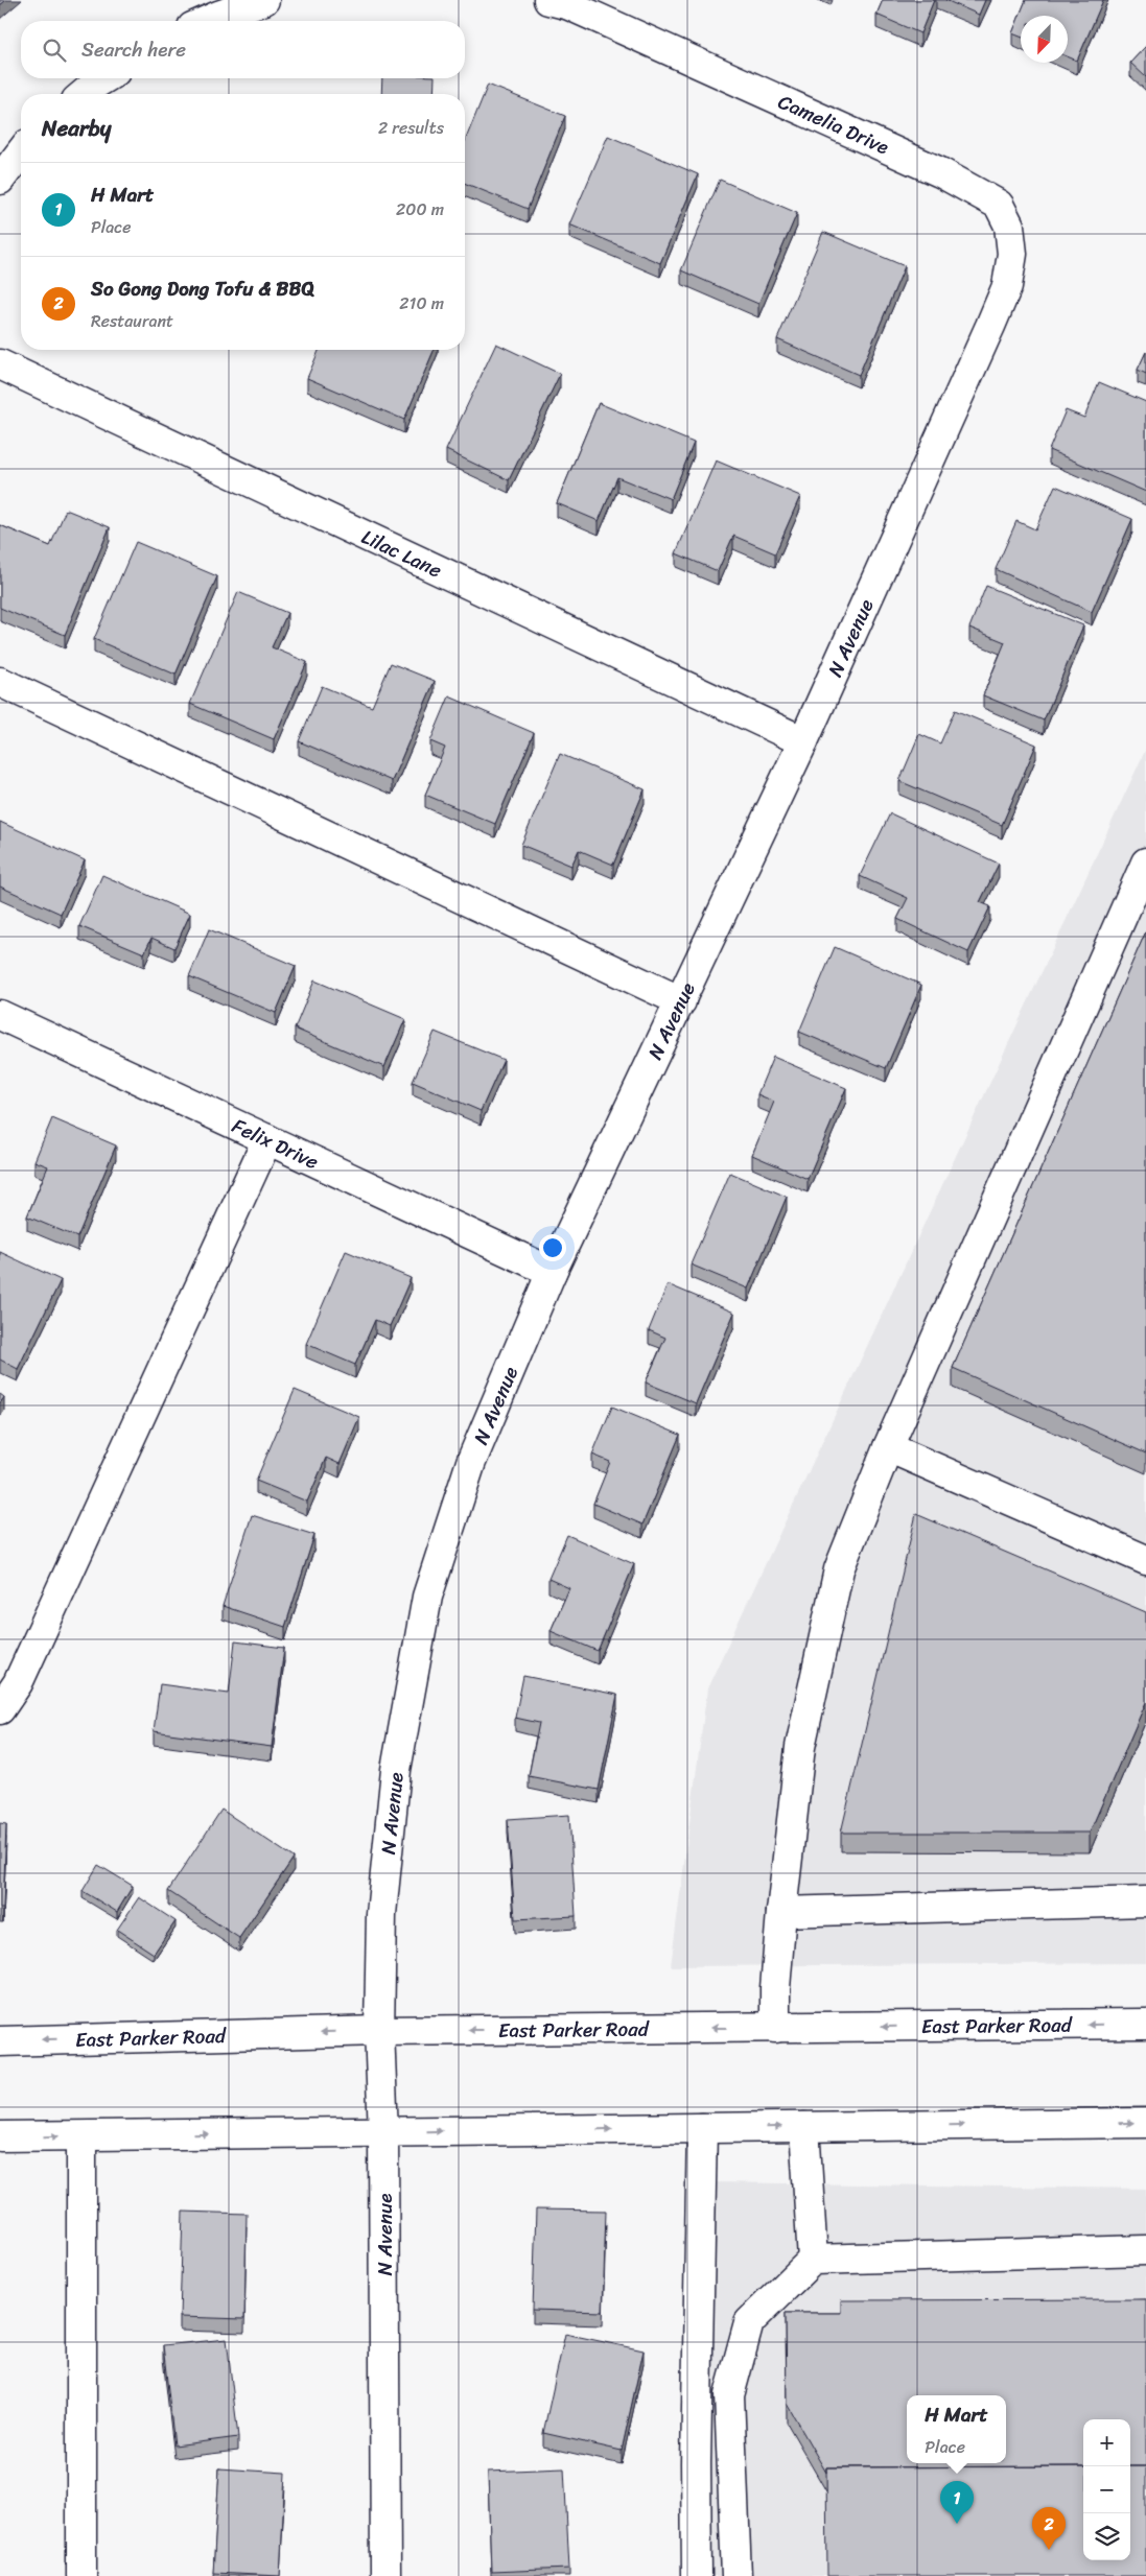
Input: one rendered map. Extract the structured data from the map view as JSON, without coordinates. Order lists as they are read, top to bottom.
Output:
{
  "streets": {
    "street": [
      "Camelia Drive",
      "Lilac Lane",
      "N Avenue",
      "Felix Drive",
      "East Parker Road"
    ]
  },
  "crossings": [
    ["Camelia Drive", "N Avenue"],
    ["Lilac Lane", "N Avenue"],
    ["N Avenue", "Felix Drive"],
    ["N Avenue", "East Parker Road"]
  ],
  "north": "bottom left",
  "page": {
    "search": "Search here",
    "heading": ["Nearby", "2 results"],
    "list": [
      {
        "mark": "1",
        "name": "H Mart",
        "note": "Place",
        "value": "200 m"
      },
      {
        "mark": "2",
        "name": "So Gong Dong Tofu & BBQ",
        "note": "Restaurant",
        "value": "210 m"
      }
    ],
    "popup": ["H Mart", "Place"],
    "map_buttons": ["+", "−"],
    "pins": ["1", "2"]
  }
}
